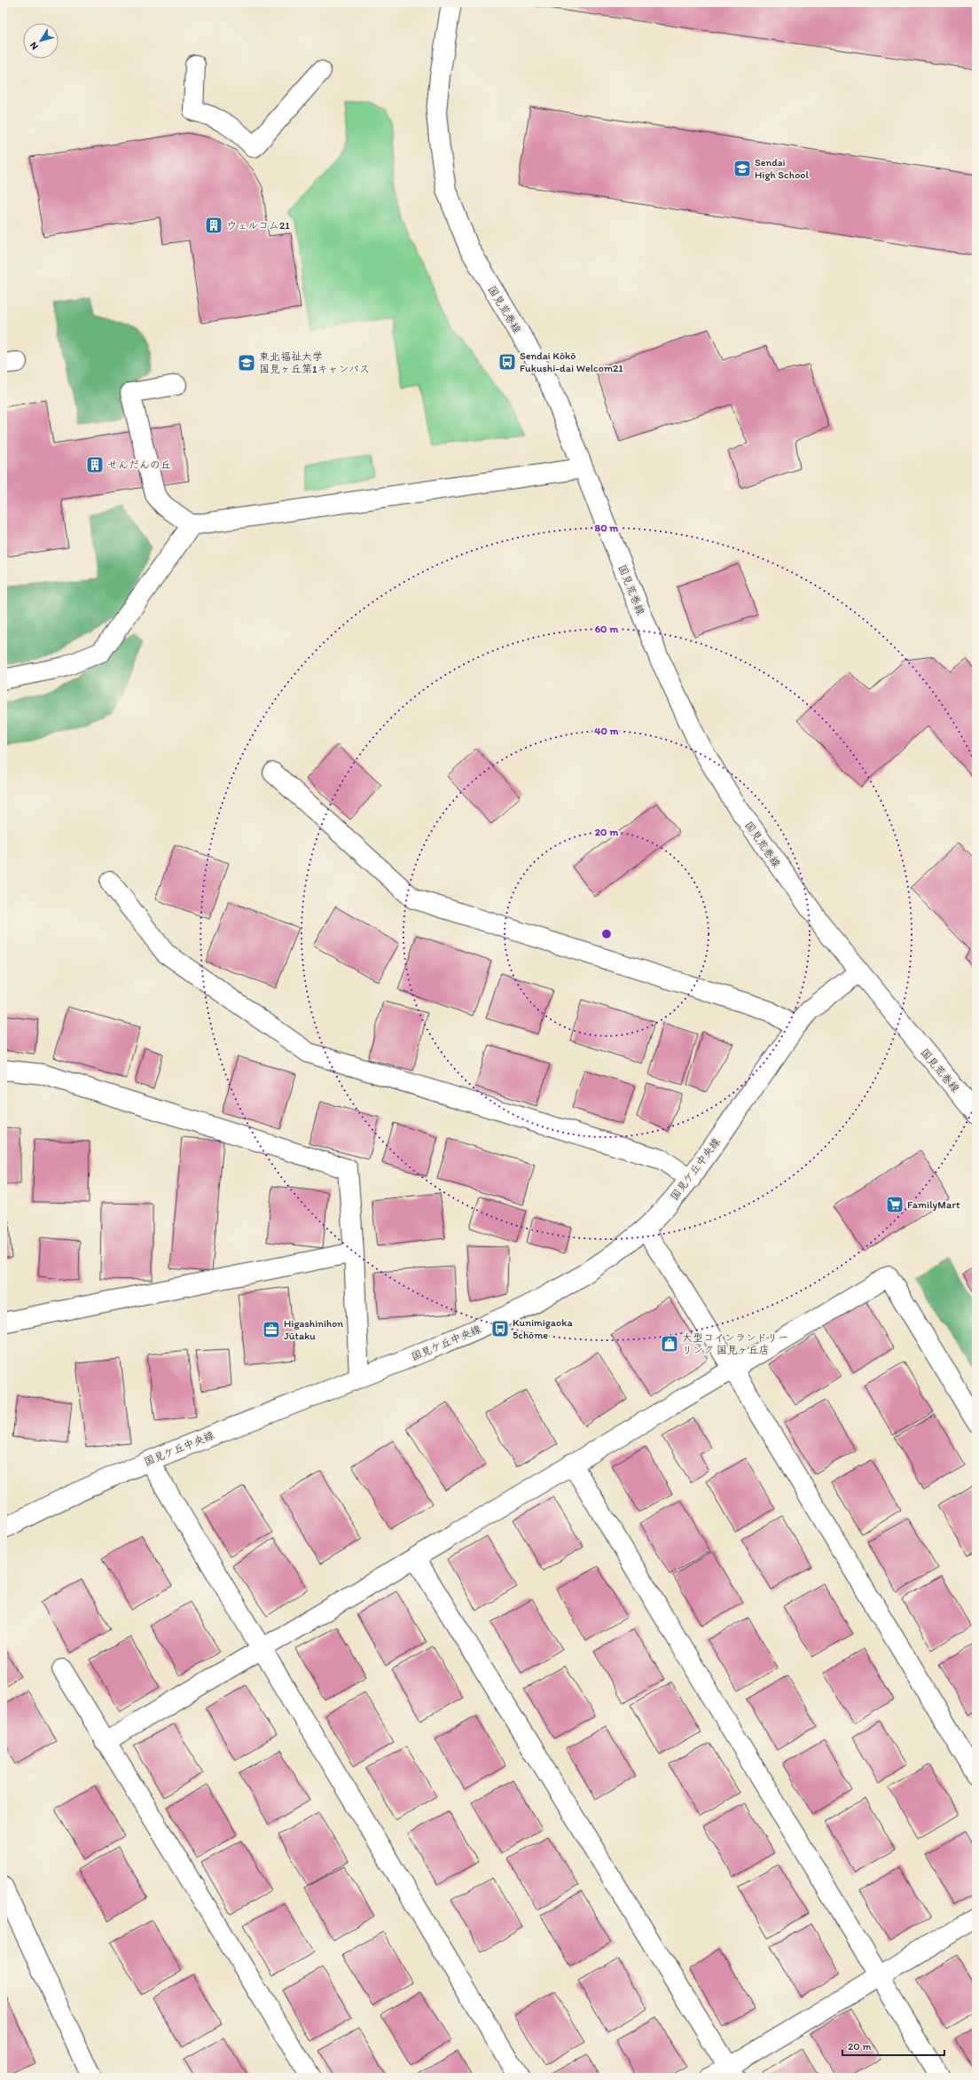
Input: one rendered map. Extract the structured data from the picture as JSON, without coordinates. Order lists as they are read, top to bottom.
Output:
{
  "streets": {
    "street": ["国見荒巻線", "国見ケ丘中央線"]
  },
  "crossings": [
    ["国見荒巻線", "国見ケ丘中央線"]
  ],
  "places": {
    "school or university": ["Sendai High School", "東北福祉大学 国見ヶ丘第1キャンパス"],
    "building": ["ウェルコム21", "せんだんの丘"],
    "bus stop": ["Sendai Kōkō Fukushi-dai Welcom21", "Kunimigaoka 5chōme"],
    "supermarket": ["FamilyMart"],
    "office": ["Higashinihon Jūtaku"],
    "shop": ["大型コインランドリー リンク 国見ヶ丘店"]
  },
  "scale_bar": "20 m",
  "north": "bottom left",
  "rings": [
    "80 m",
    "60 m",
    "40 m",
    "20 m"
  ]
}
